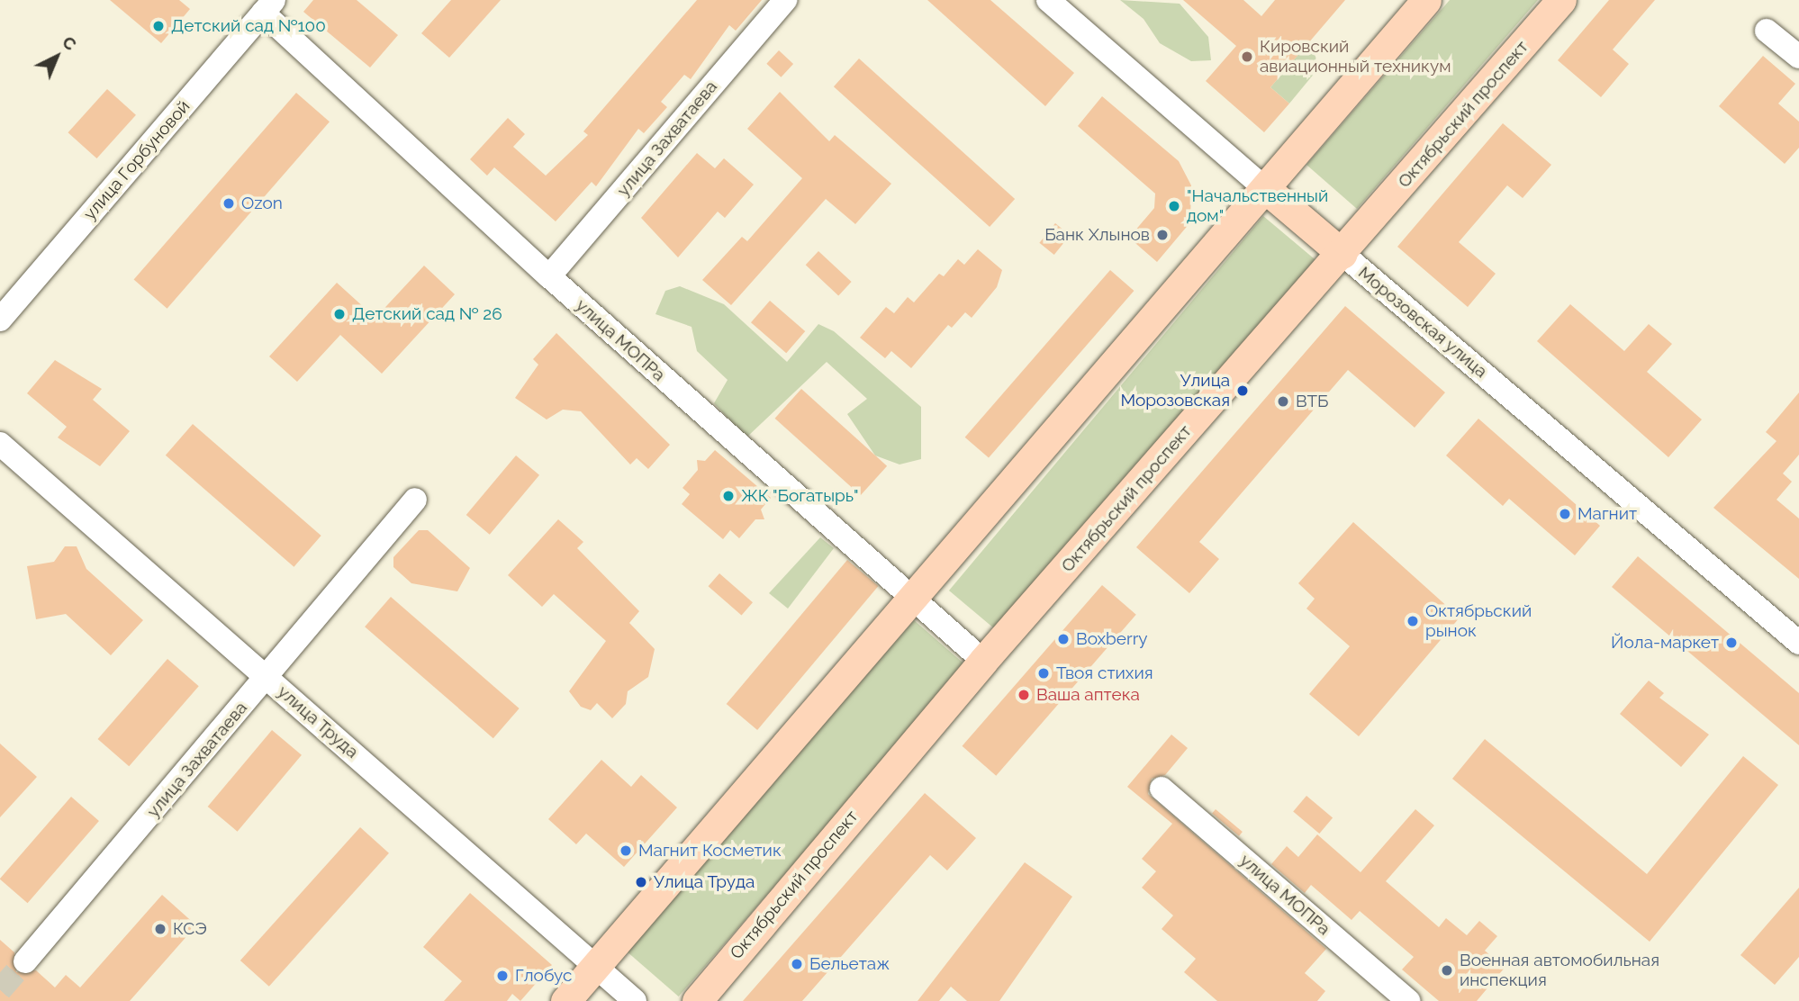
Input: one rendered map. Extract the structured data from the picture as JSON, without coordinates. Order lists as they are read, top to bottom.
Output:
{
  "streets": {
    "main road": ["Октябрьский проспект", "Морозовская улица"],
    "street": [
      "улица Захватаева",
      "улица Горбуновой",
      "улица МОПРа",
      "улица Труда"
    ]
  },
  "crossings": [
    ["Октябрьский проспект", "Морозовская улица"],
    ["Октябрьский проспект", "улица МОПРа"],
    ["улица Захватаева", "улица МОПРа"],
    ["улица Захватаева", "улица Труда"],
    ["улица Горбуновой", "улица МОПРа"]
  ],
  "places": [
    "Детский сад №100",
    "Кировский авиационный техникум",
    "Ozon",
    "\"Начальственный дом\"",
    "Банк Хлынов",
    "Детский сад № 26",
    "Улица Морозовская",
    "ВТБ",
    "ЖК \"Богатырь\"",
    "Магнит",
    "Октябрьский рынок",
    "Boxberry",
    "Йола-маркет",
    "Твоя стихия",
    "Ваша аптека",
    "Магнит Косметик",
    "Улица Труда",
    "КСЭ",
    "Бельетаж",
    "Военная автомобильная инспекция",
    "Глобус"
  ],
  "north": "top right"
}
